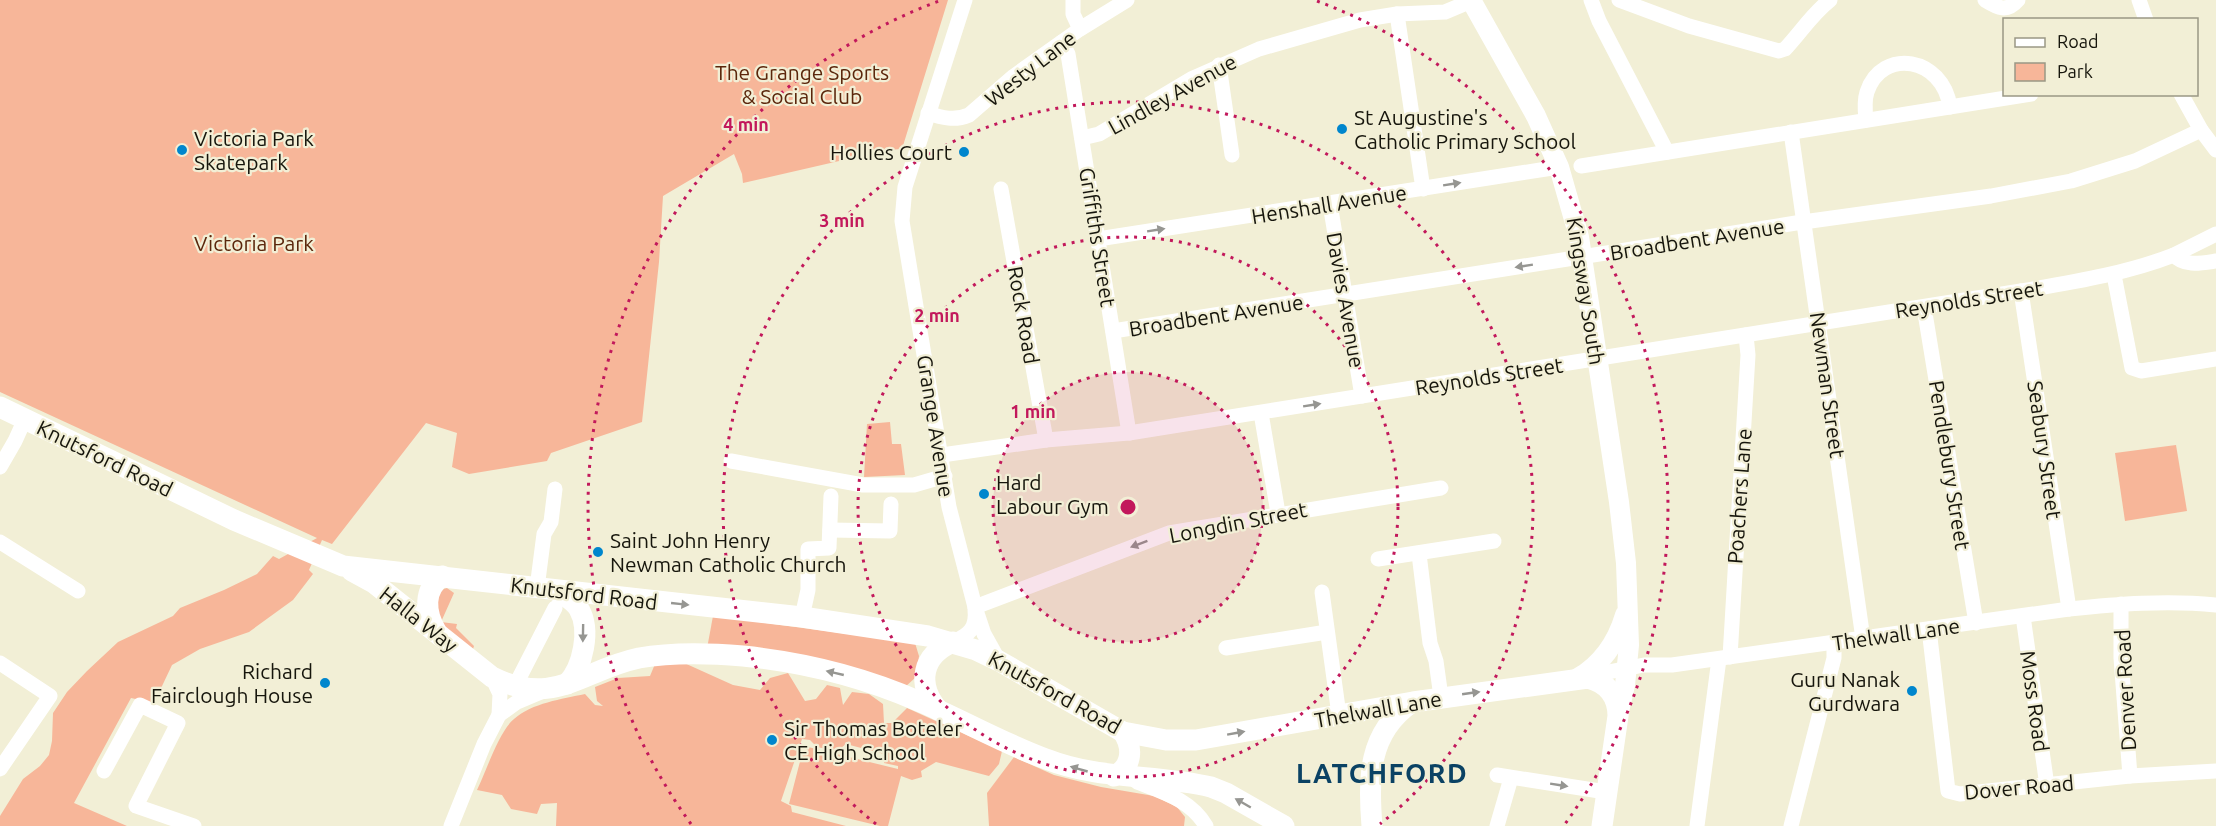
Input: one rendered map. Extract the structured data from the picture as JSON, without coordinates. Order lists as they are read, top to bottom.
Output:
{
  "streets": {
    "highway": [
      "Kingsway South",
      "Knutsford Road",
      "Halla Way",
      "Thelwall Lane"
    ],
    "street": [
      "Westy Lane",
      "Lindley Avenue",
      "Henshall Avenue",
      "Griffiths Street",
      "Broadbent Avenue",
      "Reynolds Street",
      "Davies Avenue",
      "Rock Road",
      "Newman Street",
      "Grange Avenue",
      "Seabury Street",
      "Pendlebury Street",
      "Poachers Lane",
      "Longdin Street",
      "Denver Road",
      "Moss Road",
      "Dover Road"
    ]
  },
  "crossings": [
    ["Westy Lane", "Griffiths Street"],
    ["Westy Lane", "Grange Avenue"],
    ["Lindley Avenue", "Griffiths Street"],
    ["Lindley Avenue", "Kingsway South"],
    ["Henshall Avenue", "Griffiths Street"],
    ["Henshall Avenue", "Kingsway South"],
    ["Henshall Avenue", "Davies Avenue"],
    ["Griffiths Street", "Broadbent Avenue"],
    ["Griffiths Street", "Reynolds Street"],
    ["Broadbent Avenue", "Kingsway South"],
    ["Broadbent Avenue", "Davies Avenue"],
    ["Broadbent Avenue", "Newman Street"],
    ["Kingsway South", "Reynolds Street"],
    ["Kingsway South", "Thelwall Lane"],
    ["Reynolds Street", "Davies Avenue"],
    ["Reynolds Street", "Rock Road"],
    ["Reynolds Street", "Newman Street"],
    ["Reynolds Street", "Grange Avenue"],
    ["Reynolds Street", "Seabury Street"],
    ["Reynolds Street", "Pendlebury Street"],
    ["Reynolds Street", "Poachers Lane"],
    ["Newman Street", "Thelwall Lane"],
    ["Grange Avenue", "Knutsford Road"],
    ["Grange Avenue", "Longdin Street"],
    ["Seabury Street", "Thelwall Lane"],
    ["Knutsford Road", "Halla Way"],
    ["Knutsford Road", "Thelwall Lane"],
    ["Pendlebury Street", "Thelwall Lane"],
    ["Poachers Lane", "Thelwall Lane"],
    ["Thelwall Lane", "Denver Road"],
    ["Thelwall Lane", "Moss Road"],
    ["Thelwall Lane", "Dover Road"],
    ["Denver Road", "Dover Road"],
    ["Moss Road", "Dover Road"]
  ],
  "one_way": ["Henshall Avenue", "Longdin Street"],
  "districts": ["LATCHFORD"],
  "parks": ["The Grange Sports & Social Club", "Victoria Park"],
  "places": [
    "St Augustine's Catholic Primary School",
    "Victoria Park Skatepark",
    "Hollies Court",
    "Hard Labour Gym",
    "Saint John Henry Newman Catholic Church",
    "Richard Fairclough House",
    "Guru Nanak Gurdwara",
    "Sir Thomas Boteler CE High School"
  ],
  "legend": ["Road", "Park"],
  "rings": [
    "4 min",
    "3 min",
    "2 min",
    "1 min"
  ]
}
